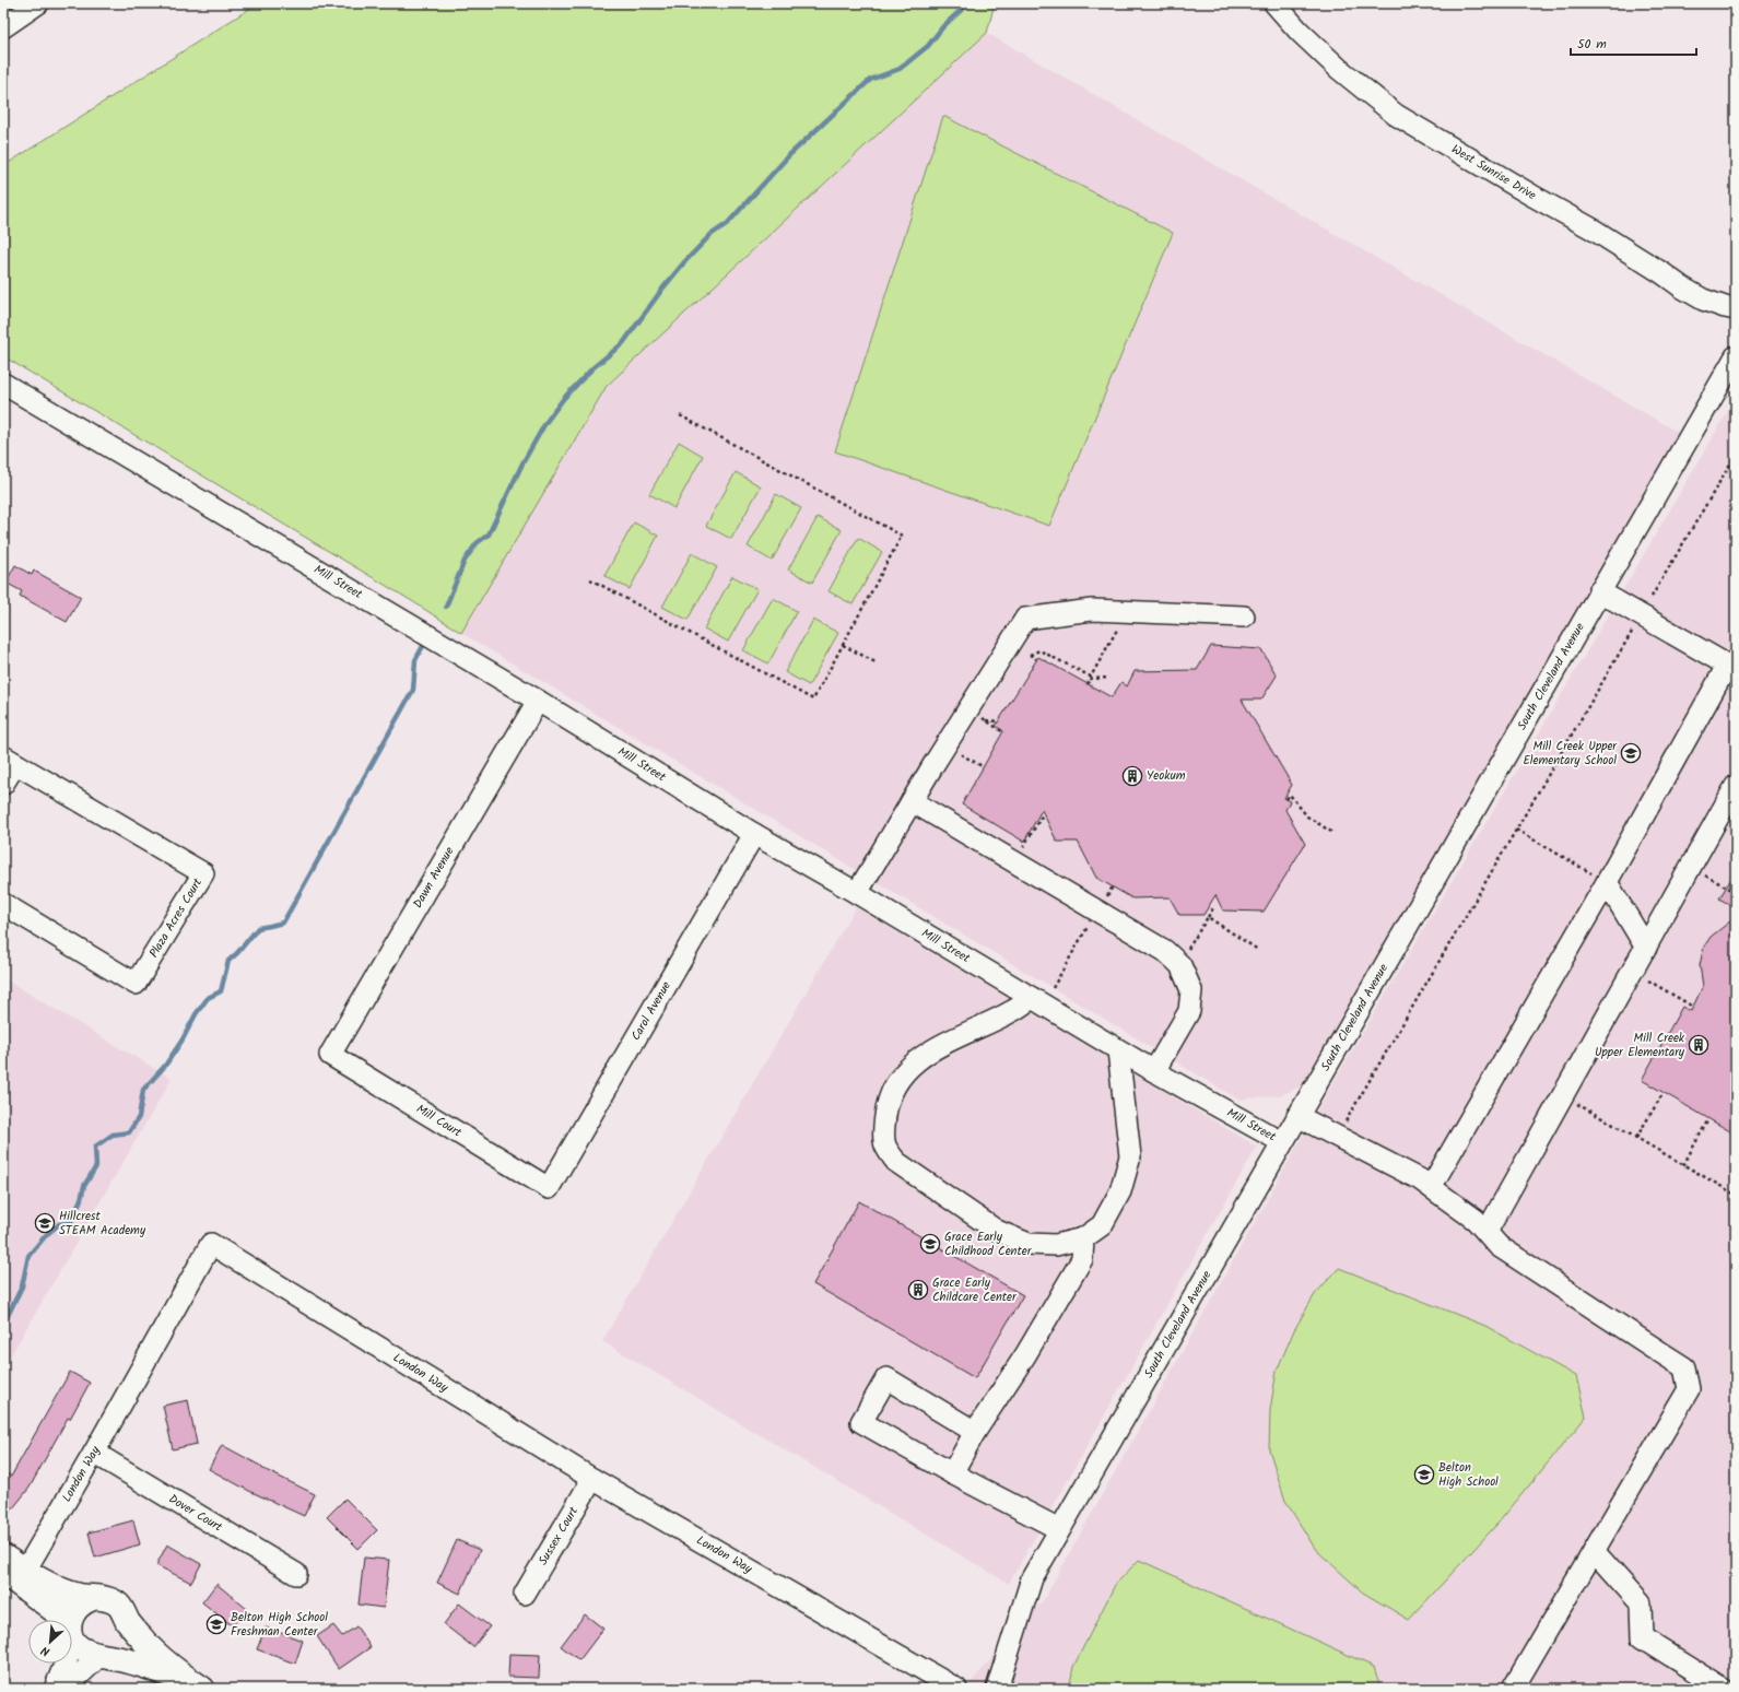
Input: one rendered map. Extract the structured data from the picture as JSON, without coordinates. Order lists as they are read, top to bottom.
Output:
{
  "streets": {
    "street": [
      "West Sunrise Drive",
      "Mill Street",
      "South Cleveland Avenue",
      "Dawn Avenue",
      "Plaza Acres Court",
      "Carol Avenue",
      "Mill Court",
      "London Way",
      "Dover Court",
      "Sussex Court"
    ]
  },
  "crossings": [
    ["Mill Street", "South Cleveland Avenue"],
    ["Mill Street", "Dawn Avenue"],
    ["Mill Street", "Carol Avenue"],
    ["Dawn Avenue", "Mill Court"],
    ["Carol Avenue", "Mill Court"],
    ["London Way", "Dover Court"],
    ["London Way", "Sussex Court"]
  ],
  "places": {
    "school or university": [
      "Mill Creek Upper Elementary School",
      "Hillcrest STEAM Academy",
      "Grace Early Childhood Center",
      "Belton High School",
      "Belton High School Freshman Center"
    ],
    "building": ["Yeokum", "Mill Creek Upper Elementary", "Grace Early Childcare Center"]
  },
  "scale_bar": "50 m",
  "north": "bottom left"
}
